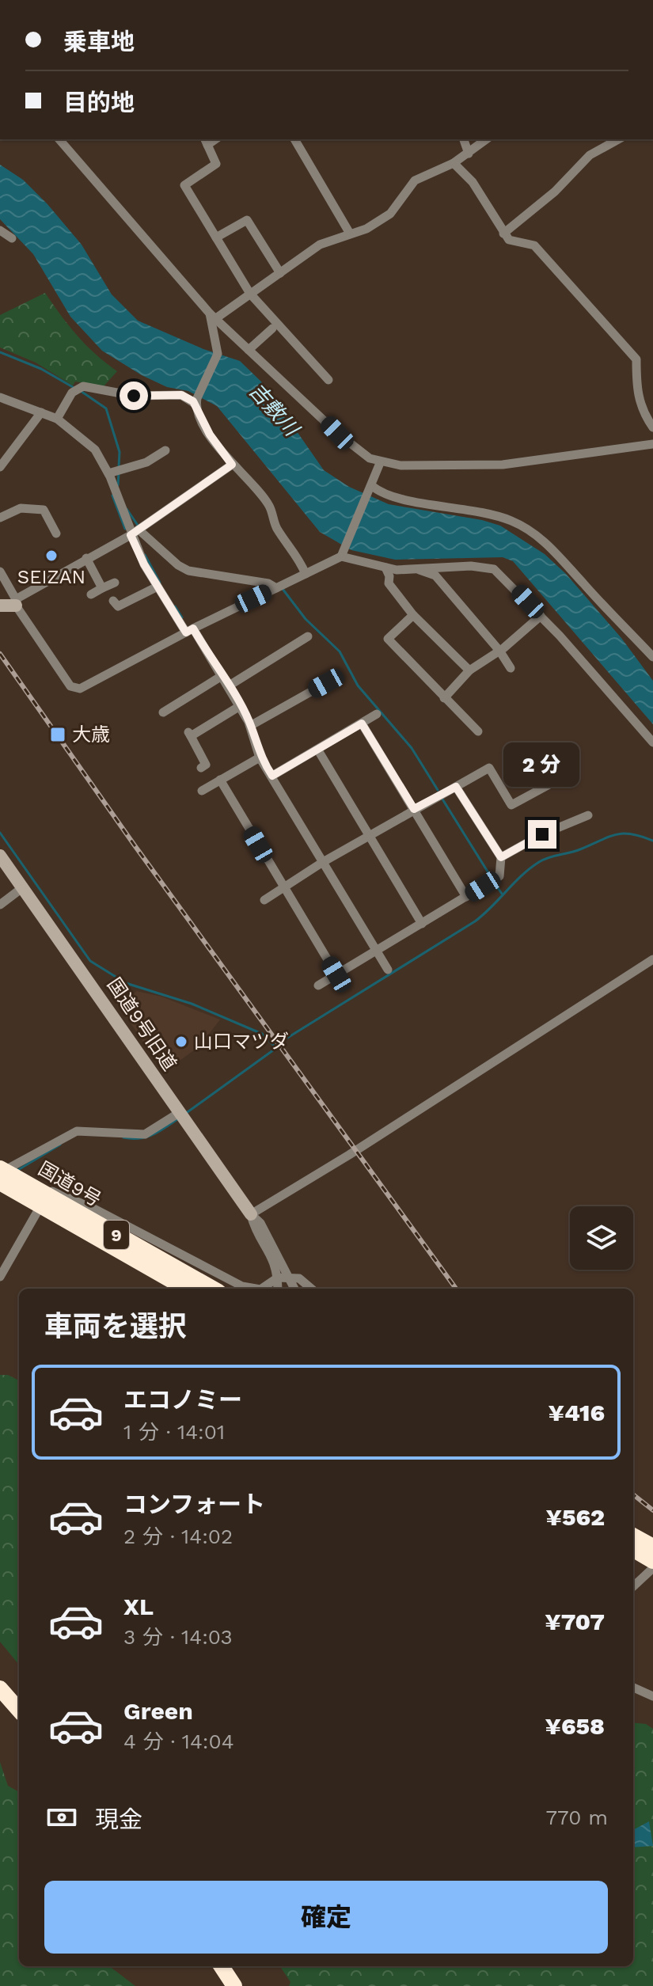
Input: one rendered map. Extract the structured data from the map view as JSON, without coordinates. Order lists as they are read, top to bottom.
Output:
{
  "streets": {
    "highway": ["国道9号", "9"],
    "street": ["国道9号旧道"]
  },
  "water": ["吉敷川"],
  "places": {
    "other": ["SEIZAN", "山口マツダ"],
    "transit": ["大歳"]
  },
  "page": {
    "banner": ["乗車地", "目的地"],
    "bubble": "2 分",
    "heading": "車両を選択",
    "list": [
      {
        "name": "エコノミー",
        "note": "1 分 · 14:01",
        "value": "¥416"
      },
      {
        "name": "コンフォート",
        "note": "2 分 · 14:02",
        "value": "¥562"
      },
      {
        "name": "XL",
        "note": "3 分 · 14:03",
        "value": "¥707"
      },
      {
        "name": "Green",
        "note": "4 分 · 14:04",
        "value": "¥658"
      }
    ],
    "pay": ["現金", "770 m"],
    "buttons": "確定"
  }
}
